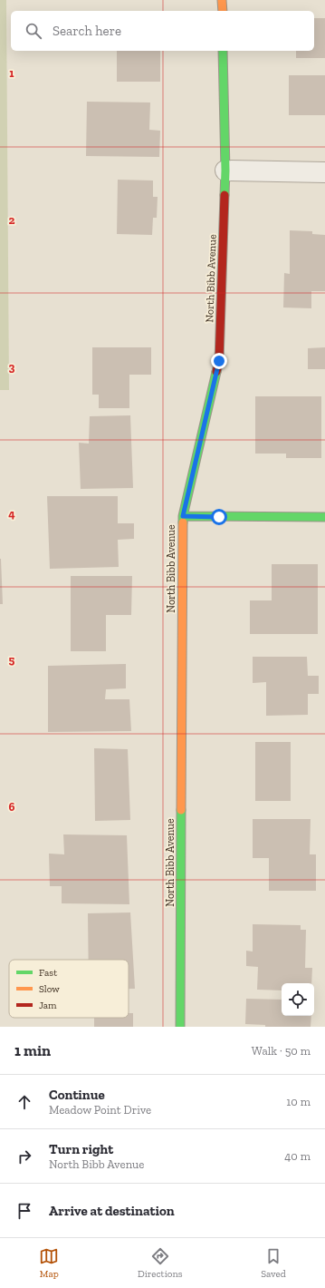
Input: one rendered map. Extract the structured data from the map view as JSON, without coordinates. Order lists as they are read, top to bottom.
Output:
{
  "streets": {
    "main road": ["North Bibb Avenue"]
  },
  "legend": ["Fast", "Slow", "Jam"],
  "page": {
    "search": "Search here",
    "heading": ["1 min", "Walk · 50 m"],
    "list": [
      ["Continue", "Meadow Point Drive", "10 m"],
      ["Turn right", "North Bibb Avenue", "40 m"],
      "Arrive at destination"
    ],
    "nav": ["Map", "Directions", "Saved"]
  },
  "grid": {
    "rows": [
      "1",
      "2",
      "3",
      "4",
      "5",
      "6"
    ]
  }
}
